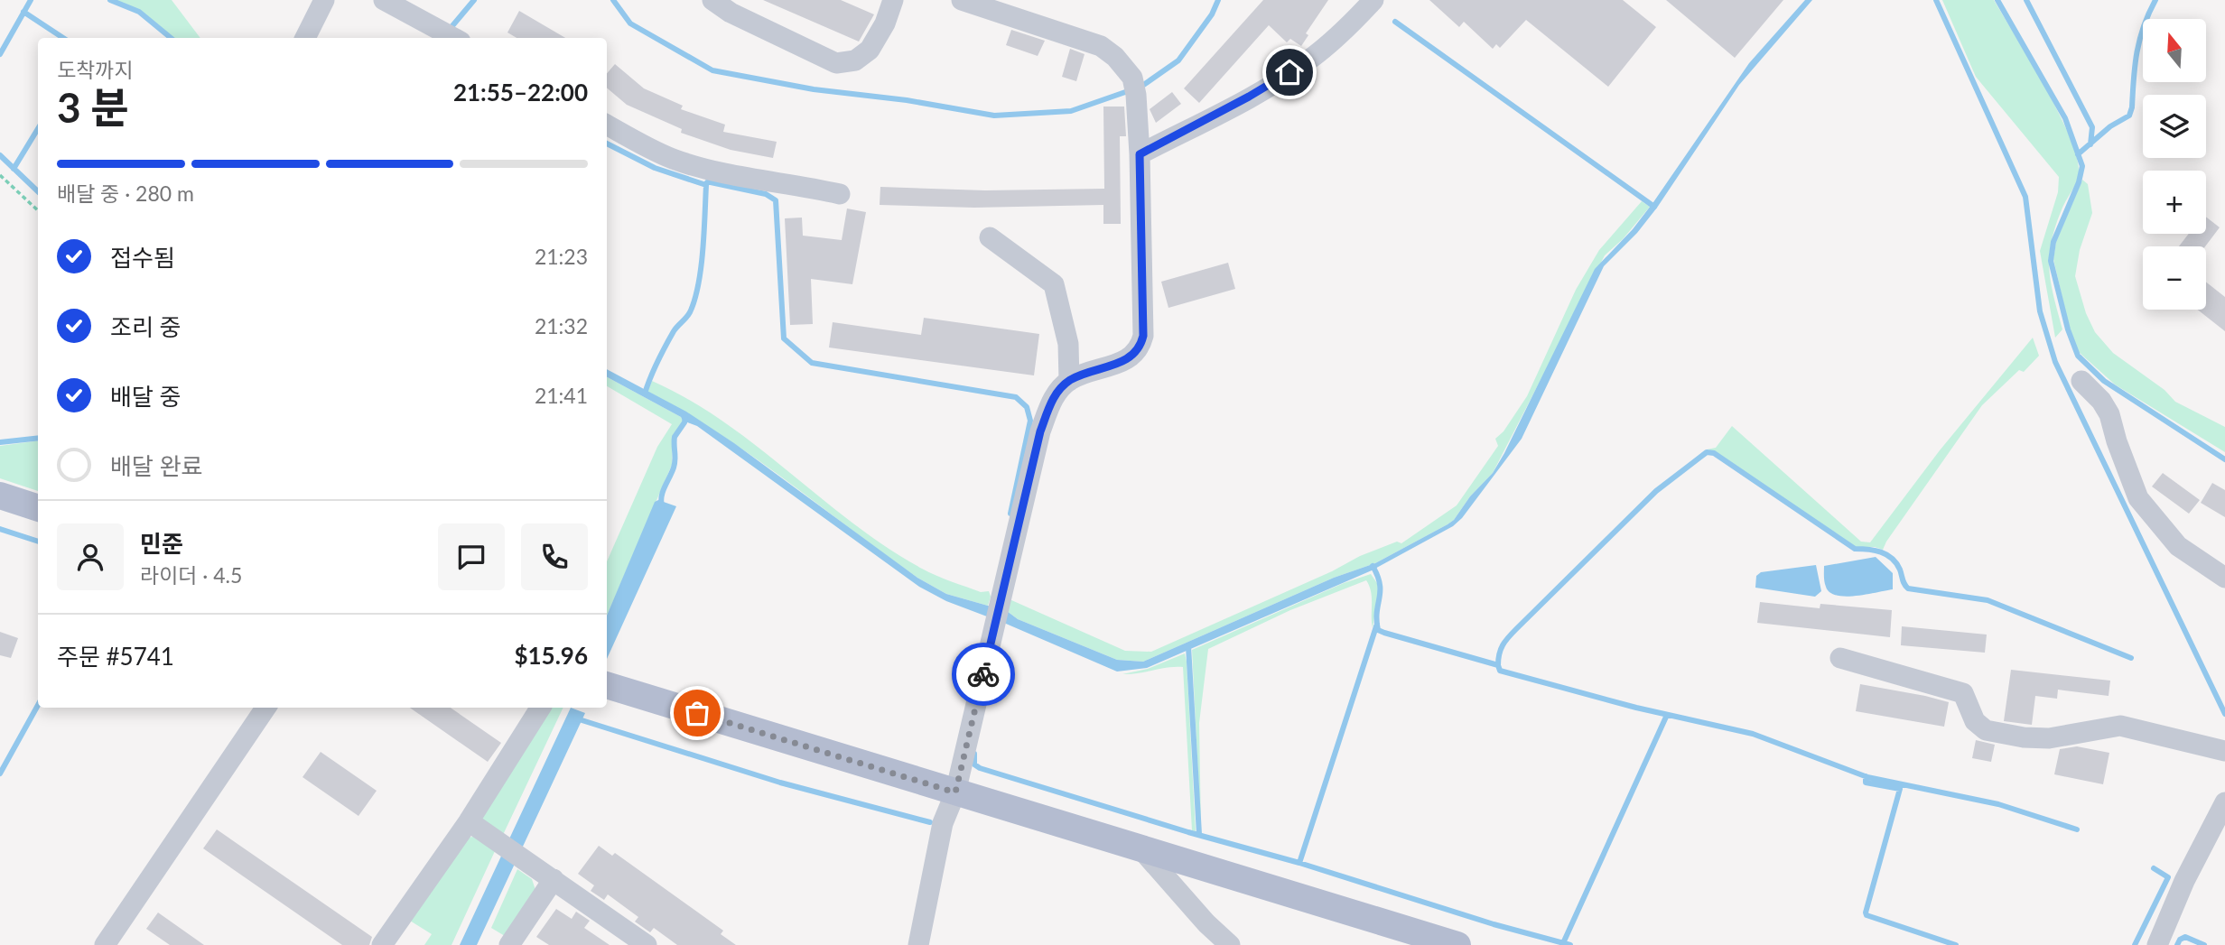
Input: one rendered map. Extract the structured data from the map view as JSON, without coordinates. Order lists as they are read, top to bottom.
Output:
{
  "north": "top",
  "page": {
    "map_buttons": ["+", "−"],
    "heading": ["3 분", "도착까지", "21:55–22:00"],
    "panel": [
      "민준",
      "라이더 · 4.5",
      "주문 #5741",
      "$15.96"
    ],
    "bar": "배달 중 · 280 m",
    "list": [
      ["접수됨", "21:23"],
      ["조리 중", "21:32"],
      ["배달 중", "21:41"],
      "배달 완료"
    ]
  }
}
